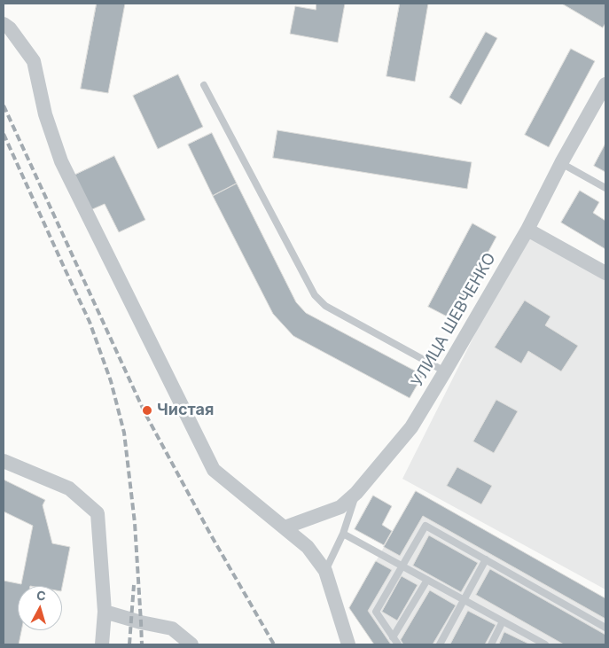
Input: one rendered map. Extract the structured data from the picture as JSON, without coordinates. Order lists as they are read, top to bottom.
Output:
{
  "streets": {
    "street": ["УЛИЦА ШЕВЧЕНКО"]
  },
  "places": ["Чистая"],
  "north": "top"
}
